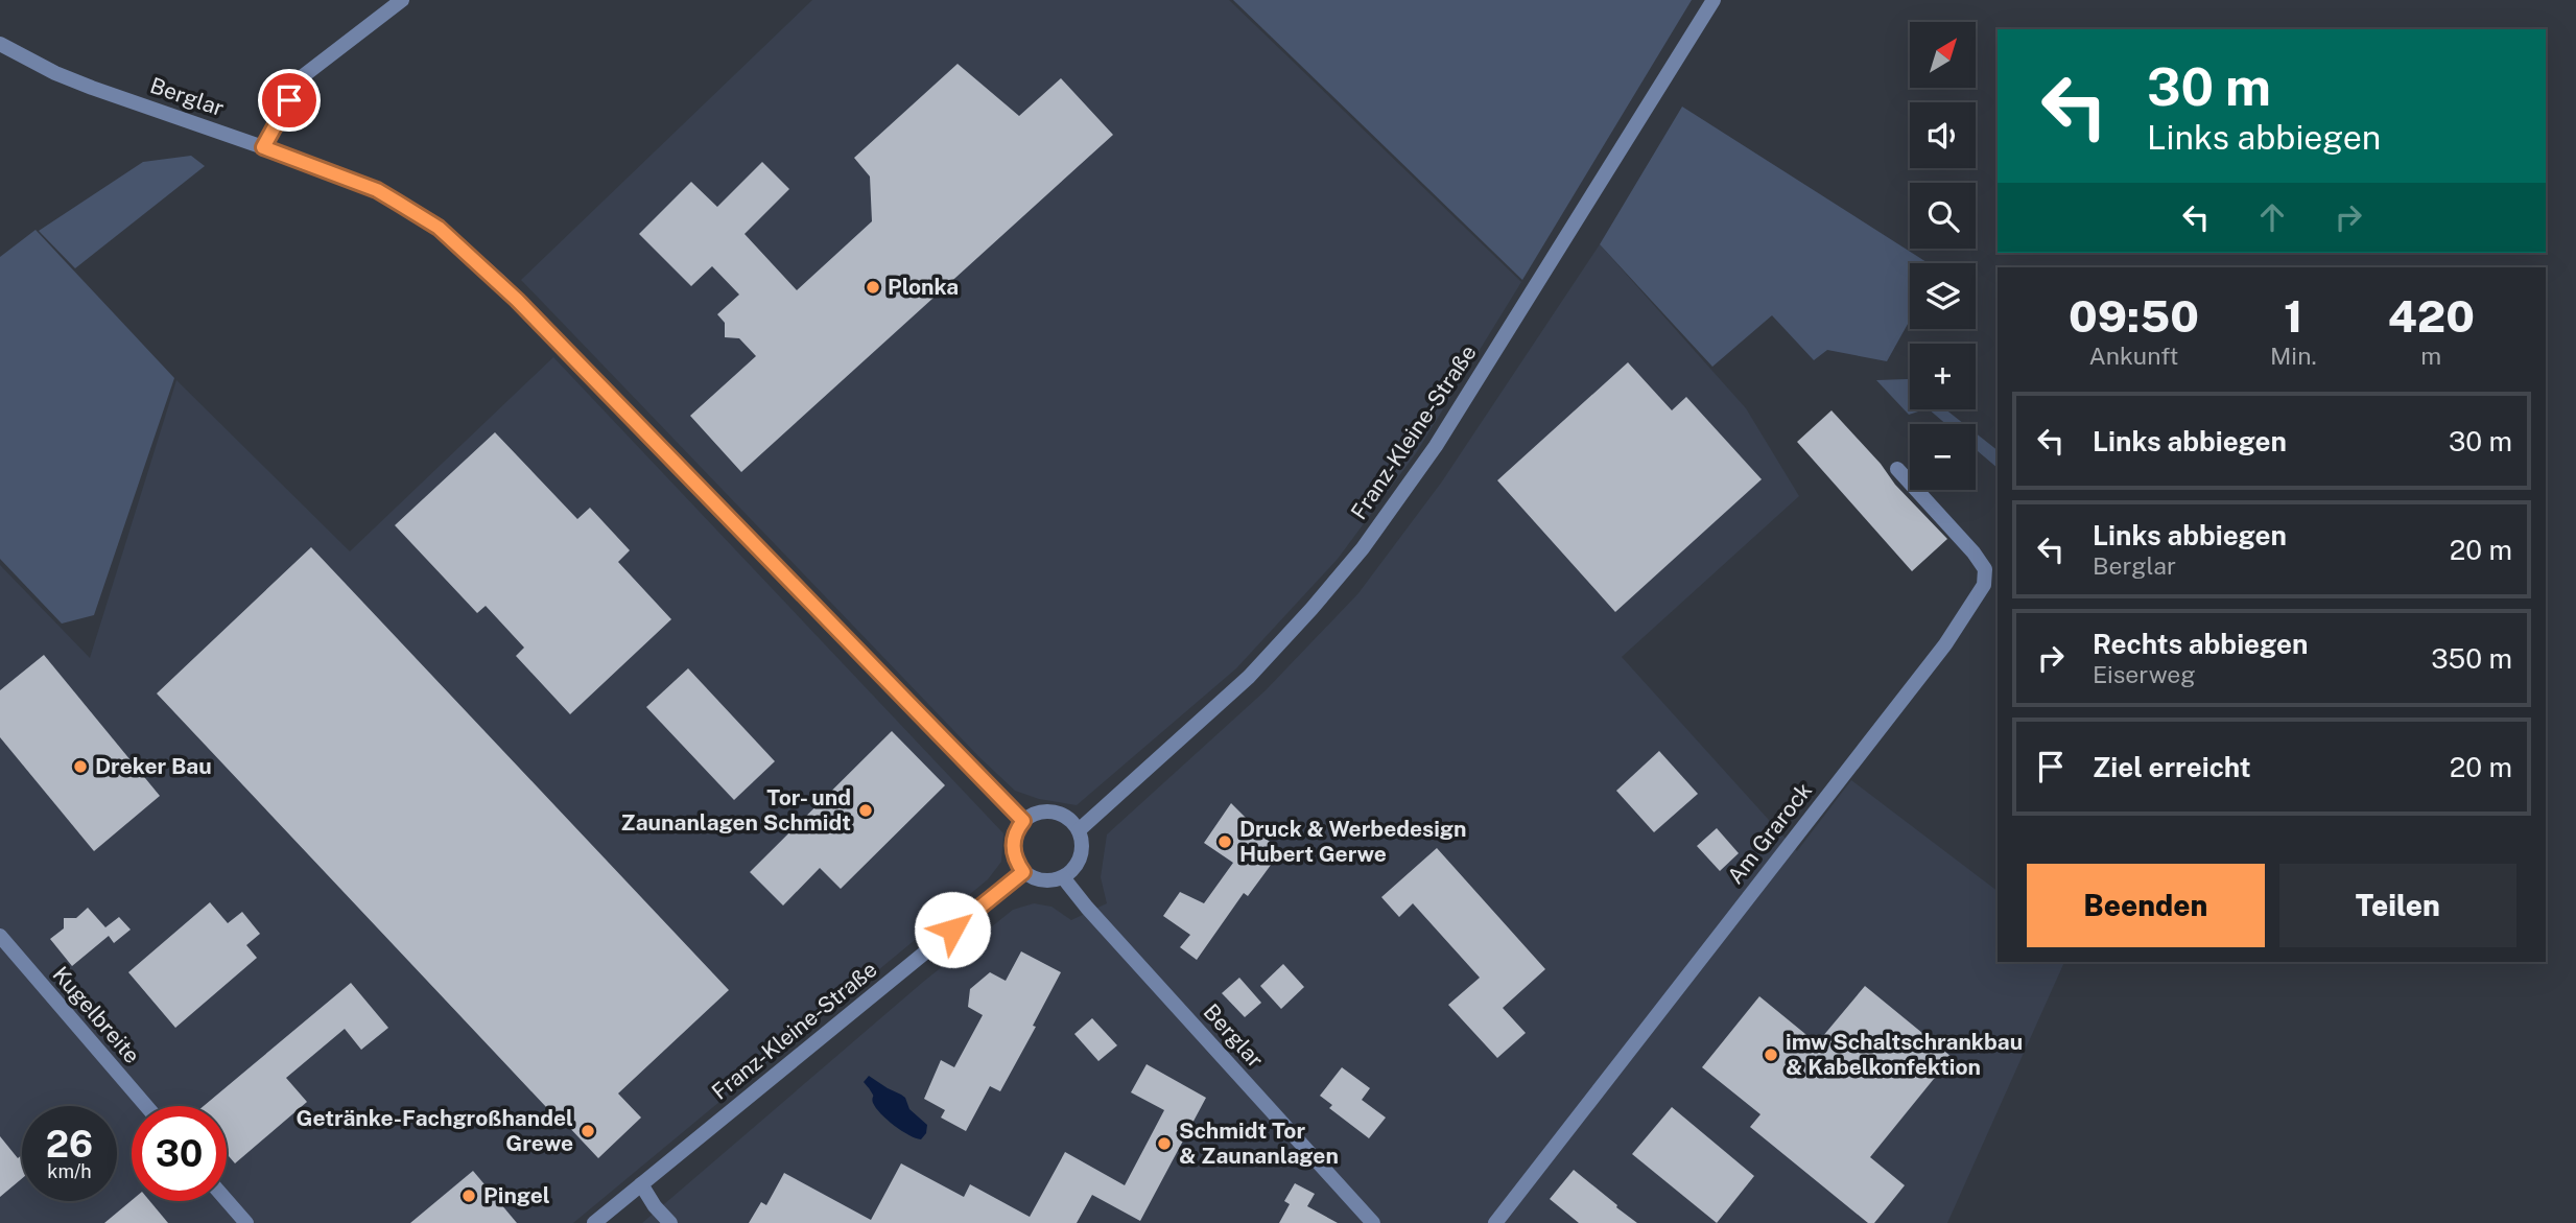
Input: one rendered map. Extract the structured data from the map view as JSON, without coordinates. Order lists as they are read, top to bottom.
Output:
{
  "streets": {
    "street": [
      "Berglar",
      "Franz-Kleine-Straße",
      "Am Grarock",
      "Kugelbreite"
    ]
  },
  "crossings": [
    ["Berglar", "Franz-Kleine-Straße"]
  ],
  "places": [
    "Plonka",
    "Dreker Bau",
    "Tor- und Zaunanlagen Schmidt",
    "Druck & Werbedesign Hubert Gerwe",
    "imw Schaltschrankbau & Kabelkonfektion",
    "Getränke-Fachgroßhandel Grewe",
    "Schmidt Tor & Zaunanlagen",
    "Pingel"
  ],
  "north": "top right",
  "page": {
    "map_buttons": ["+", "−"],
    "turn": ["30 m", "Links abbiegen"],
    "eta": [
      "09:50",
      "Ankunft",
      "1",
      "Min.",
      "420",
      "m"
    ],
    "list": [
      {
        "name": "Links abbiegen",
        "value": "30 m"
      },
      {
        "name": "Links abbiegen",
        "note": "Berglar",
        "value": "20 m"
      },
      {
        "name": "Rechts abbiegen",
        "note": "Eiserweg",
        "value": "350 m"
      },
      {
        "name": "Ziel erreicht",
        "value": "20 m"
      }
    ],
    "buttons": ["Beenden", "Teilen"],
    "speed": "26 km/h",
    "limit": "30"
  }
}
